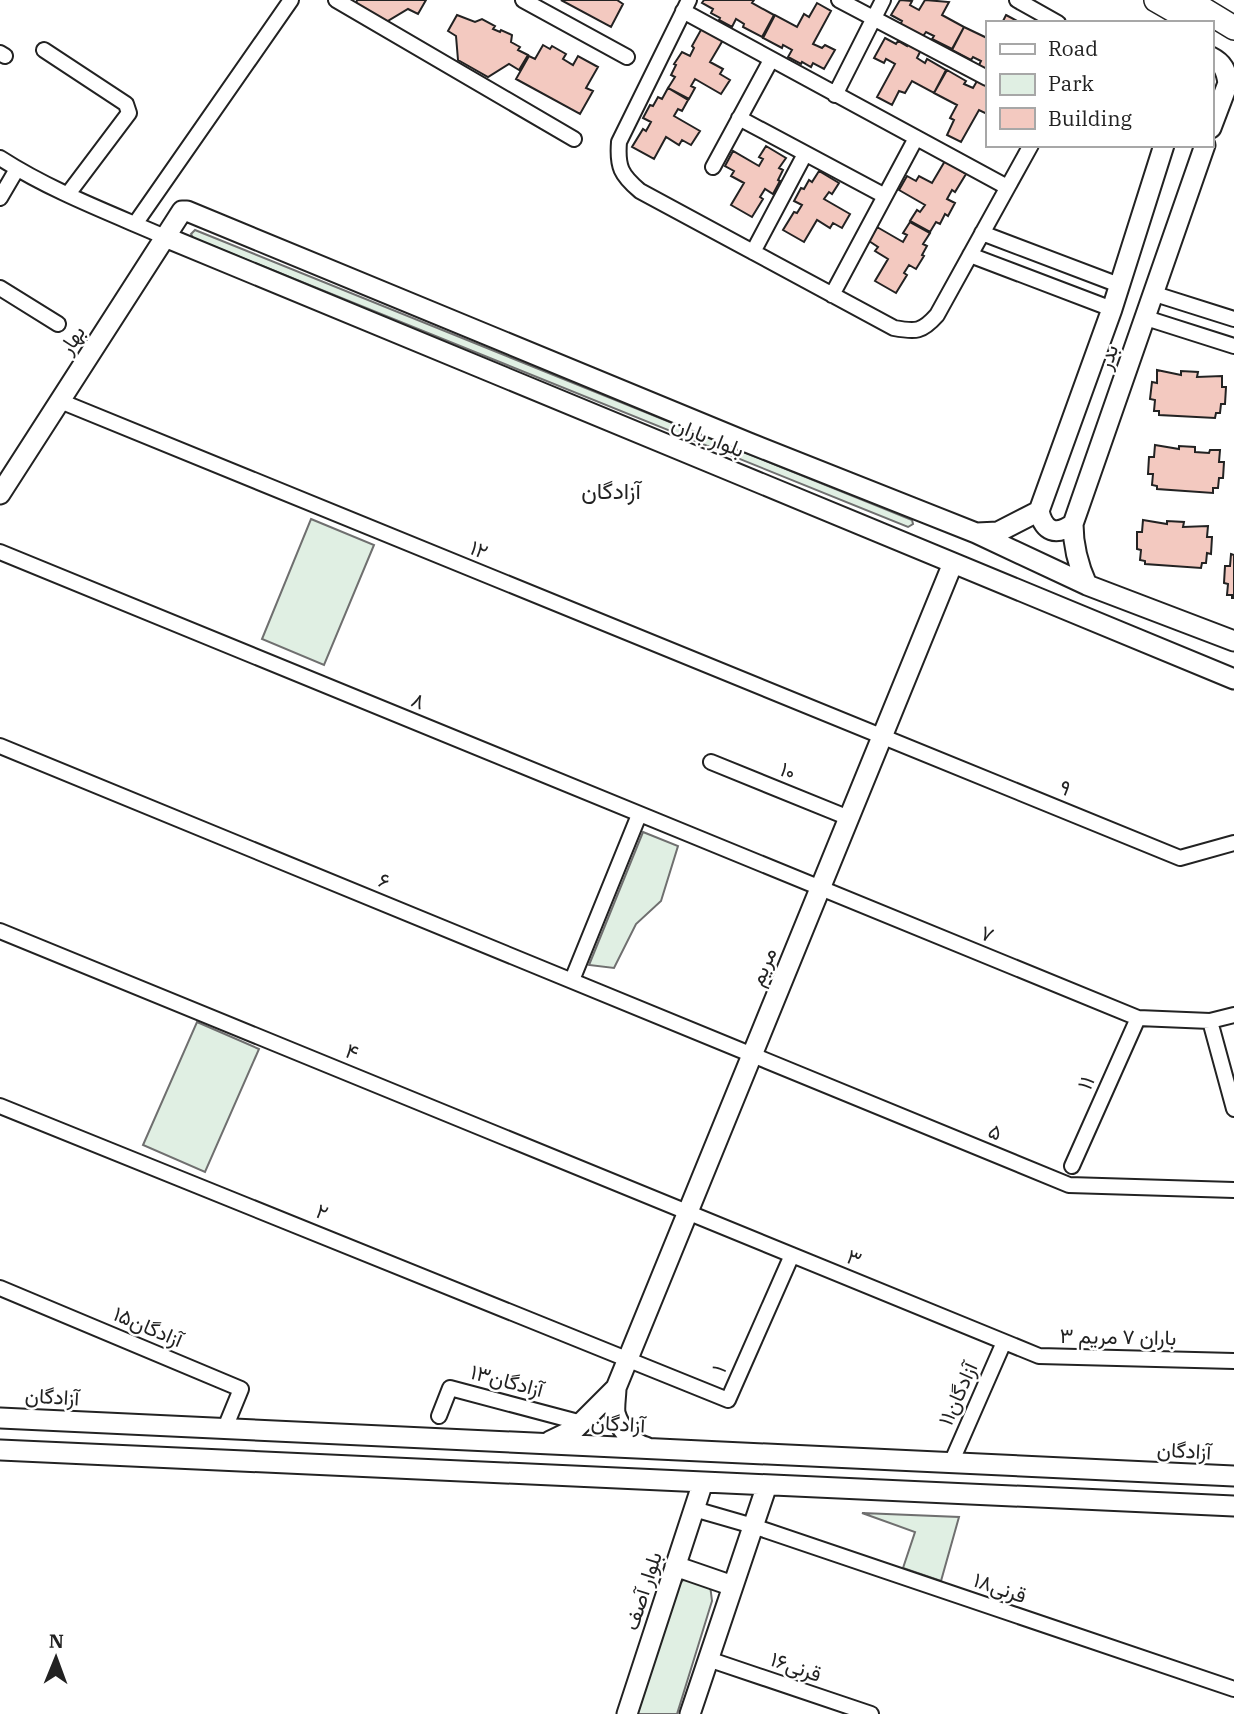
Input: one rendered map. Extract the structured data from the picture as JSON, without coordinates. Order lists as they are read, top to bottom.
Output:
{
  "streets": {
    "street": [
      "بهار",
      "بدر",
      "بلوار باران",
      "۱۲",
      "۸",
      "۱۰",
      "۹",
      "۶",
      "۷",
      "مریم",
      "۴",
      "۱۱",
      "۵",
      "۲",
      "۳",
      "آزادگان۱۵",
      "باران ۷ مریم ۳",
      "۱",
      "آزادگان۱۳",
      "آزادگان۱۱",
      "آزادگان",
      "قرنی۱۸",
      "بلوار آصف",
      "قرنی۱۶"
    ]
  },
  "crossings": [
    ["بهار", "بلوار باران"],
    ["بهار", "۱۲"],
    ["بدر", "بلوار باران"],
    ["بلوار باران", "مریم"],
    ["۱۲", "۹"],
    ["۱۲", "مریم"],
    ["۸", "۷"],
    ["۸", "مریم"],
    ["۱۰", "مریم"],
    ["۹", "مریم"],
    ["۶", "مریم"],
    ["۶", "۵"],
    ["۷", "مریم"],
    ["۷", "۱۱"],
    ["مریم", "۴"],
    ["مریم", "۵"],
    ["مریم", "۲"],
    ["مریم", "۳"],
    ["مریم", "۱"],
    ["۴", "۳"],
    ["۲", "۱"],
    ["۳", "باران ۷ مریم ۳"],
    ["۳", "۱"],
    ["۳", "آزادگان۱۱"],
    ["آزادگان۱۵", "آزادگان"],
    ["باران ۷ مریم ۳", "آزادگان۱۱"],
    ["آزادگان۱۱", "آزادگان"],
    ["قرنی۱۸", "بلوار آصف"]
  ],
  "districts": ["آزادگان"],
  "legend": ["Road", "Park", "Building"],
  "north": "top"
}
